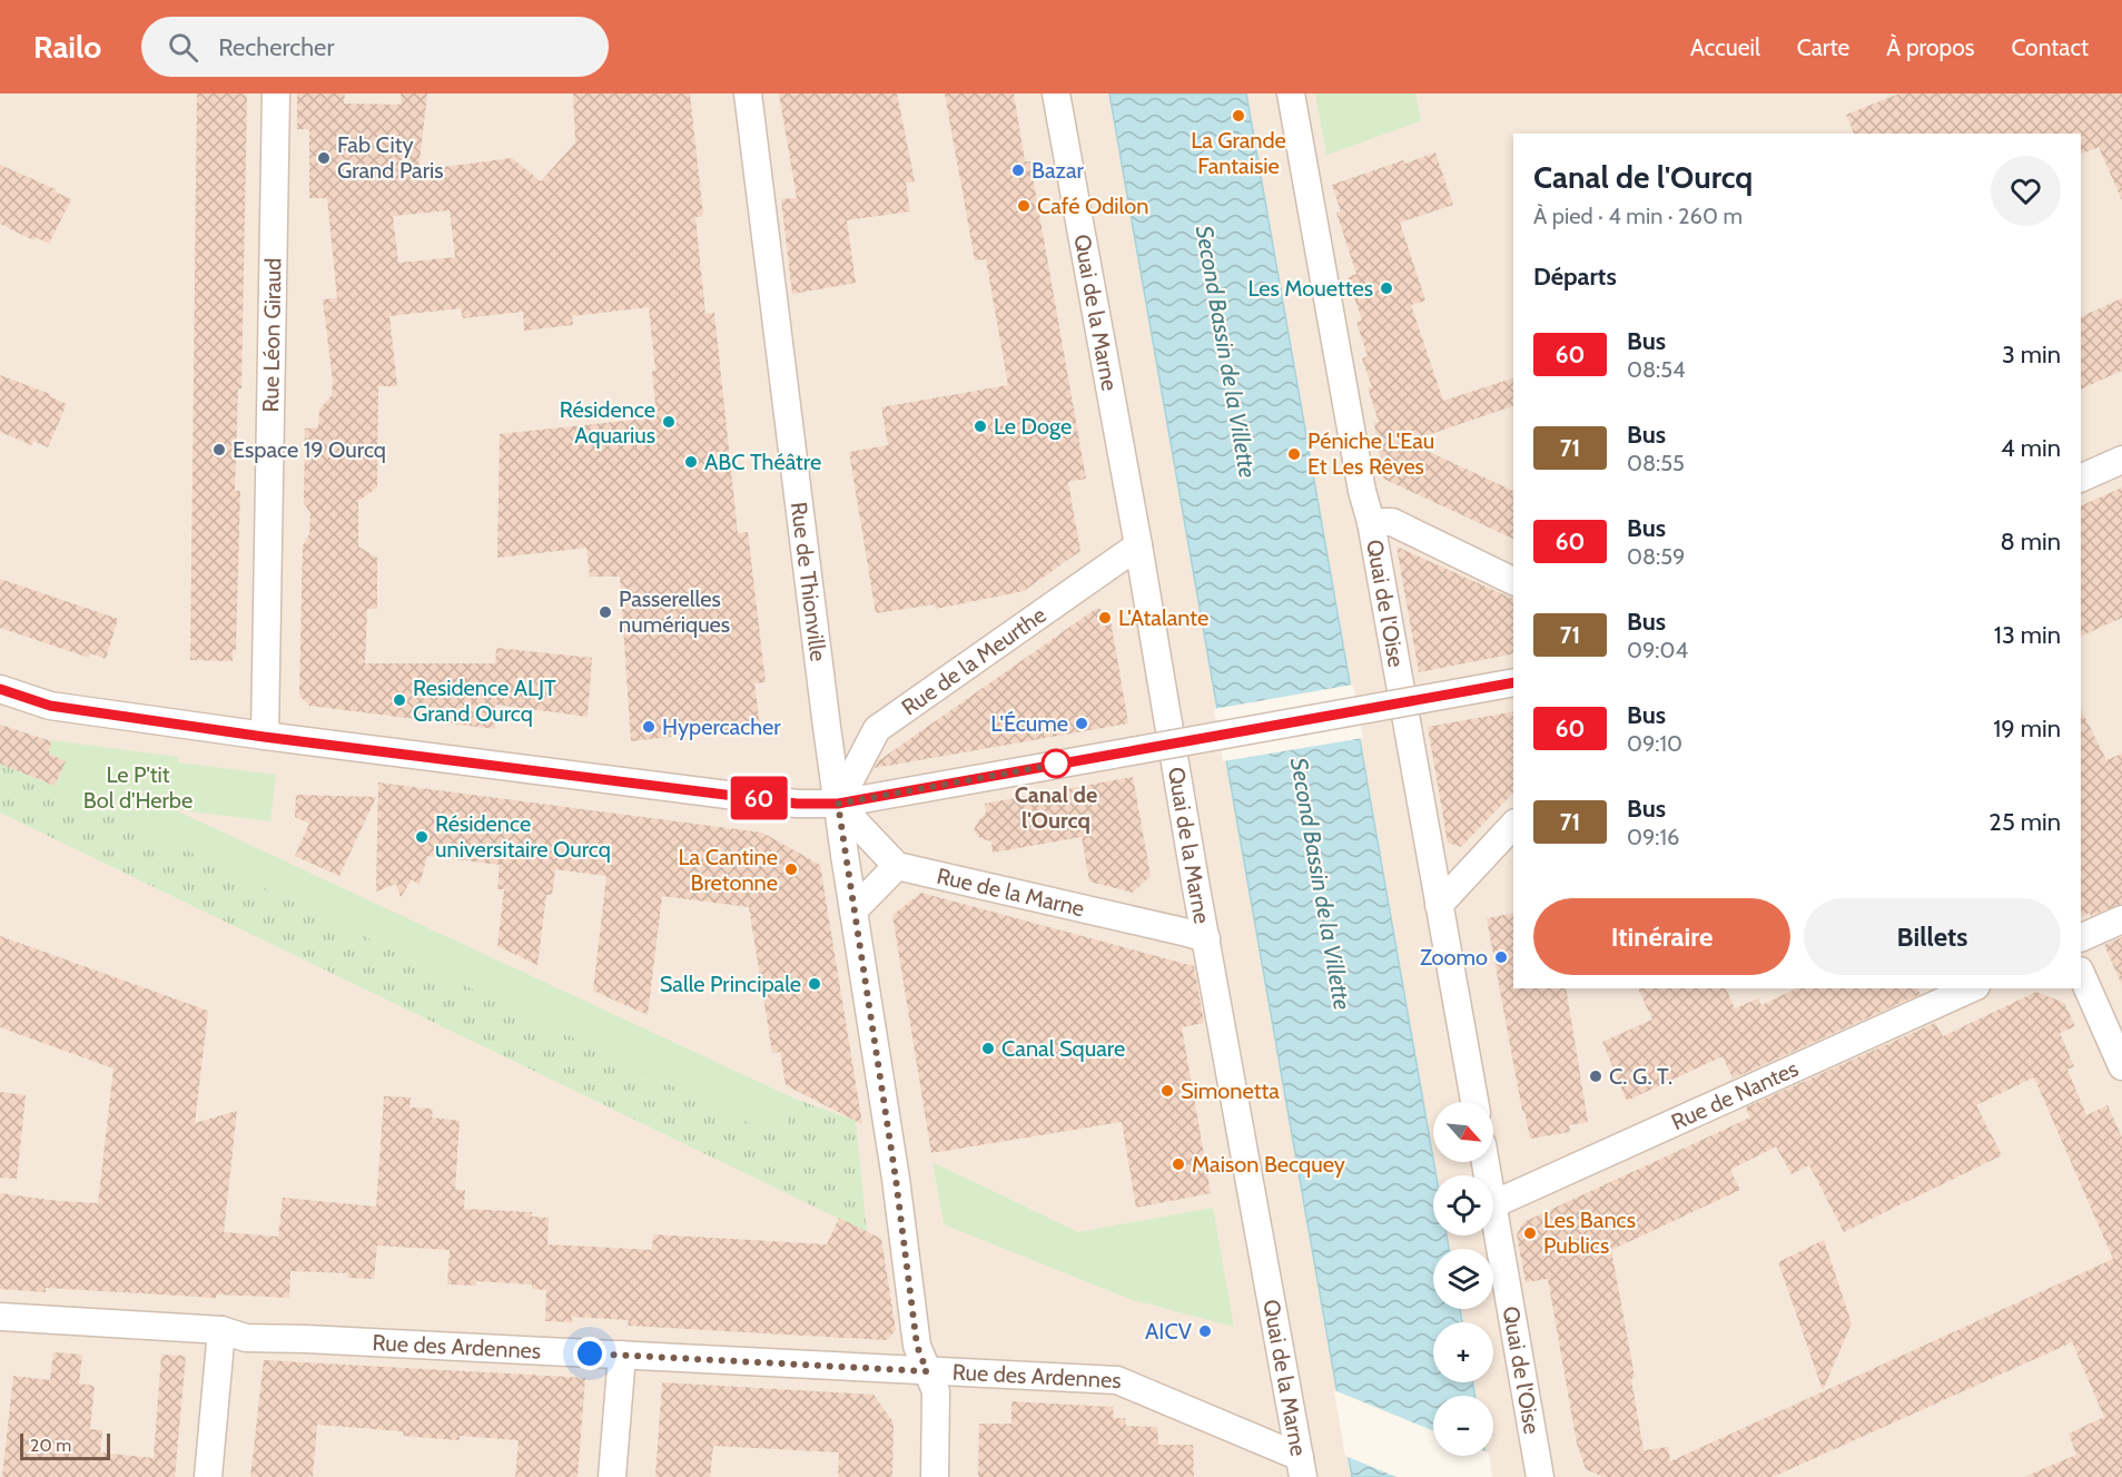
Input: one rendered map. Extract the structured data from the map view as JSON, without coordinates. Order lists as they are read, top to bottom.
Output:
{
  "streets": {
    "street": [
      "Quai de la Marne",
      "Rue Léon Giraud",
      "Rue de Thionville",
      "Quai de l'Oise",
      "Rue de la Meurthe",
      "Rue de la Marne",
      "Rue de Nantes",
      "Rue des Ardennes"
    ]
  },
  "crossings": [
    ["Quai de la Marne", "Rue de la Meurthe"],
    ["Quai de la Marne", "Rue de la Marne"],
    ["Quai de la Marne", "Rue des Ardennes"],
    ["Rue de Thionville", "Rue de la Meurthe"],
    ["Rue de Thionville", "Rue des Ardennes"],
    ["Quai de l'Oise", "Rue de Nantes"]
  ],
  "water": ["Second Bassin de la Villette"],
  "parks": ["Le P'tit Bol d'Herbe"],
  "places": [
    "La Grande Fantaisie",
    "Fab City Grand Paris",
    "Bazar",
    "Café Odilon",
    "Les Mouettes",
    "Résidence Aquarius",
    "Le Doge",
    "Espace 19 Ourcq",
    "Péniche L'Eau Et Les Rêves",
    "ABC Théâtre",
    "Passerelles numériques",
    "L'Atalante",
    "Residence ALJT Grand Ourcq",
    "L'Écume",
    "Hypercacher",
    "Canal de l'Ourcq",
    "Résidence universitaire Ourcq",
    "La Cantine Bretonne",
    "Zoomo",
    "Salle Principale",
    "Canal Square",
    "C. G. T.",
    "Simonetta",
    "Maison Becquey",
    "Les Bancs Publics",
    "AICV"
  ],
  "lines": ["bus line 60"],
  "scale_bar": "20 m",
  "north": "bottom right",
  "page": {
    "header": "Railo",
    "search": "Rechercher",
    "nav": [
      "Accueil",
      "Carte",
      "À propos",
      "Contact"
    ],
    "on_map": "60",
    "heading": [
      ["Canal de l'Ourcq", "À pied · 4 min · 260 m"],
      "Départs"
    ],
    "list": [
      {
        "mark": "60",
        "name": "Bus",
        "note": "08:54",
        "value": "3 min"
      },
      {
        "mark": "71",
        "name": "Bus",
        "note": "08:55",
        "value": "4 min"
      },
      {
        "mark": "60",
        "name": "Bus",
        "note": "08:59",
        "value": "8 min"
      },
      {
        "mark": "71",
        "name": "Bus",
        "note": "09:04",
        "value": "13 min"
      },
      {
        "mark": "60",
        "name": "Bus",
        "note": "09:10",
        "value": "19 min"
      },
      {
        "mark": "71",
        "name": "Bus",
        "note": "09:16",
        "value": "25 min"
      }
    ],
    "buttons": ["Itinéraire", "Billets"],
    "map_buttons": ["+", "−"],
    "scale": "20 m"
  }
}
